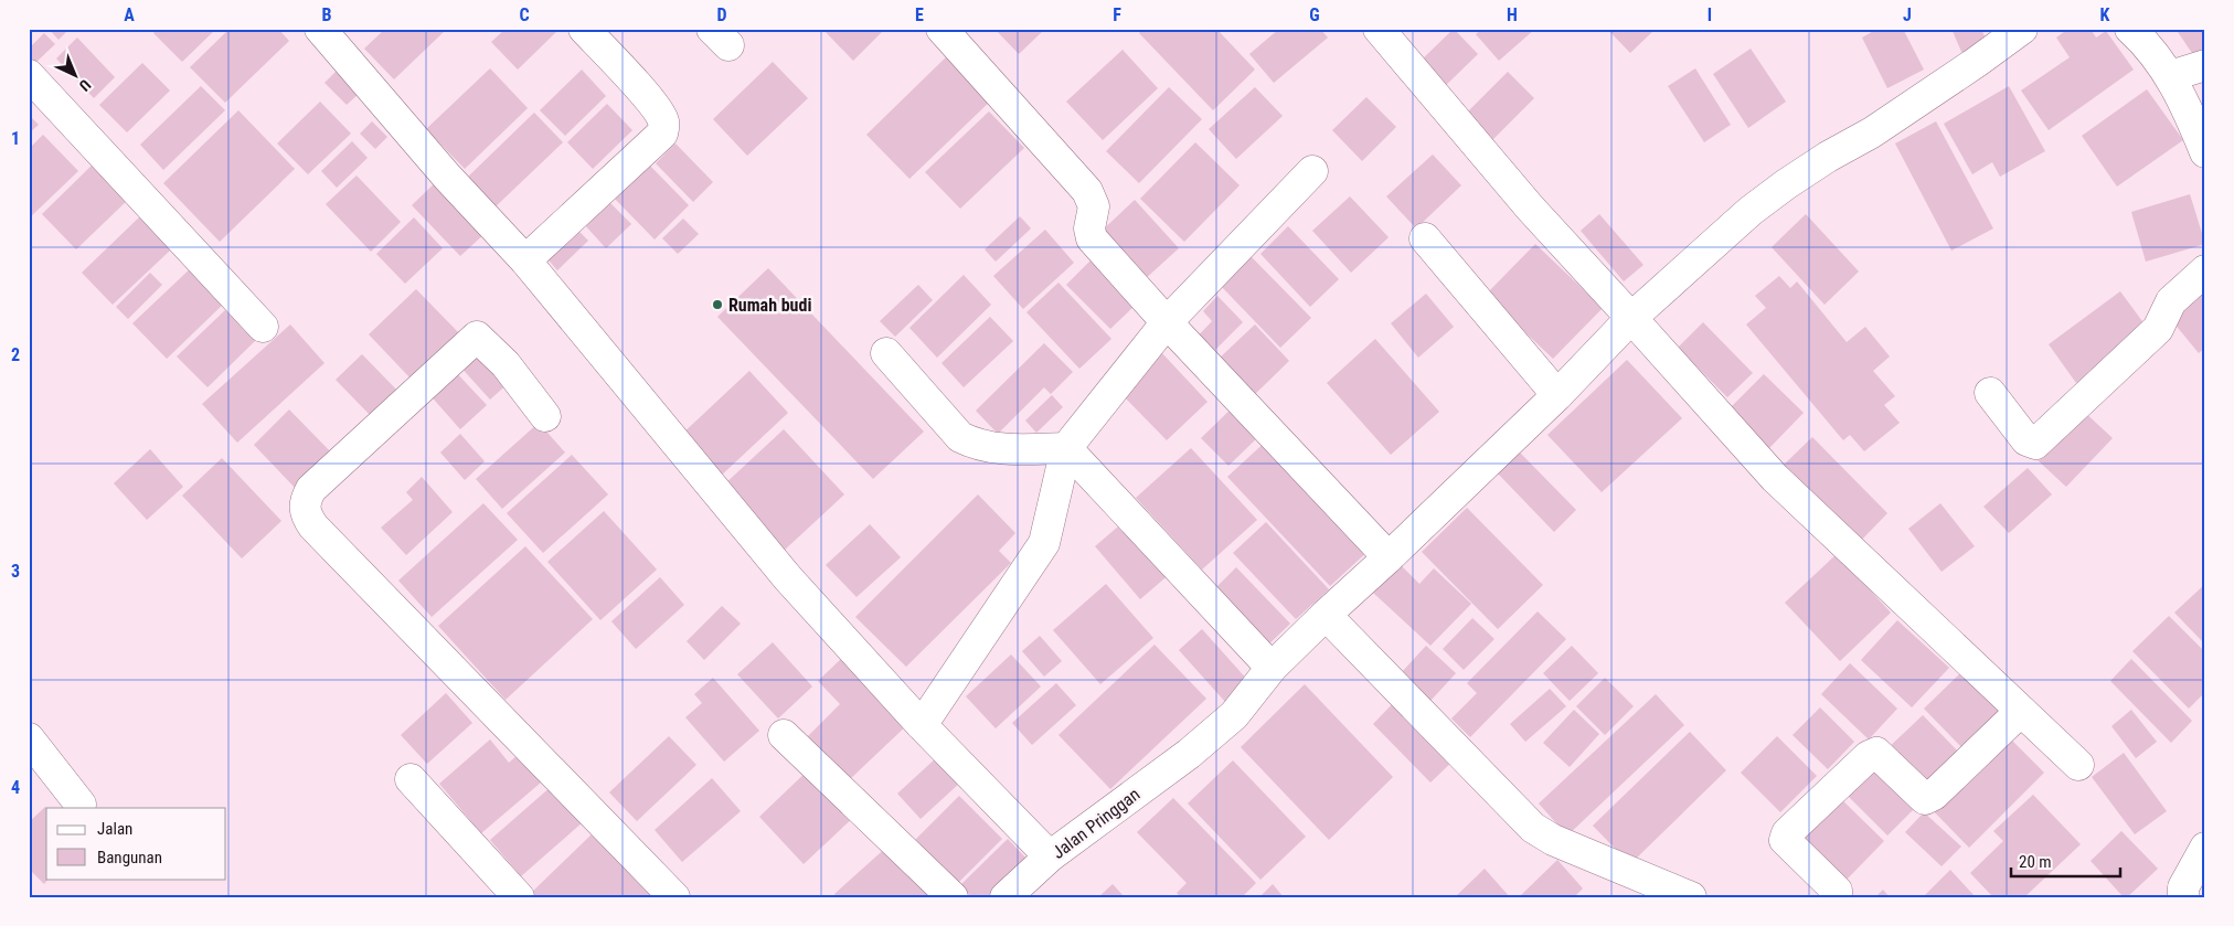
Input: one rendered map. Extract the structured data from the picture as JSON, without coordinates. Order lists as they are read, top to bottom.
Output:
{
  "streets": {
    "street": ["Jalan Pringgan"]
  },
  "places": ["Rumah budi"],
  "legend": ["Jalan", "Bangunan"],
  "scale_bar": "20 m",
  "north": "bottom right",
  "grid": {
    "columns": [
      "A",
      "B",
      "C",
      "D",
      "E",
      "F",
      "G",
      "H",
      "I",
      "J",
      "K"
    ],
    "rows": [
      "1",
      "2",
      "3",
      "4"
    ]
  }
}
